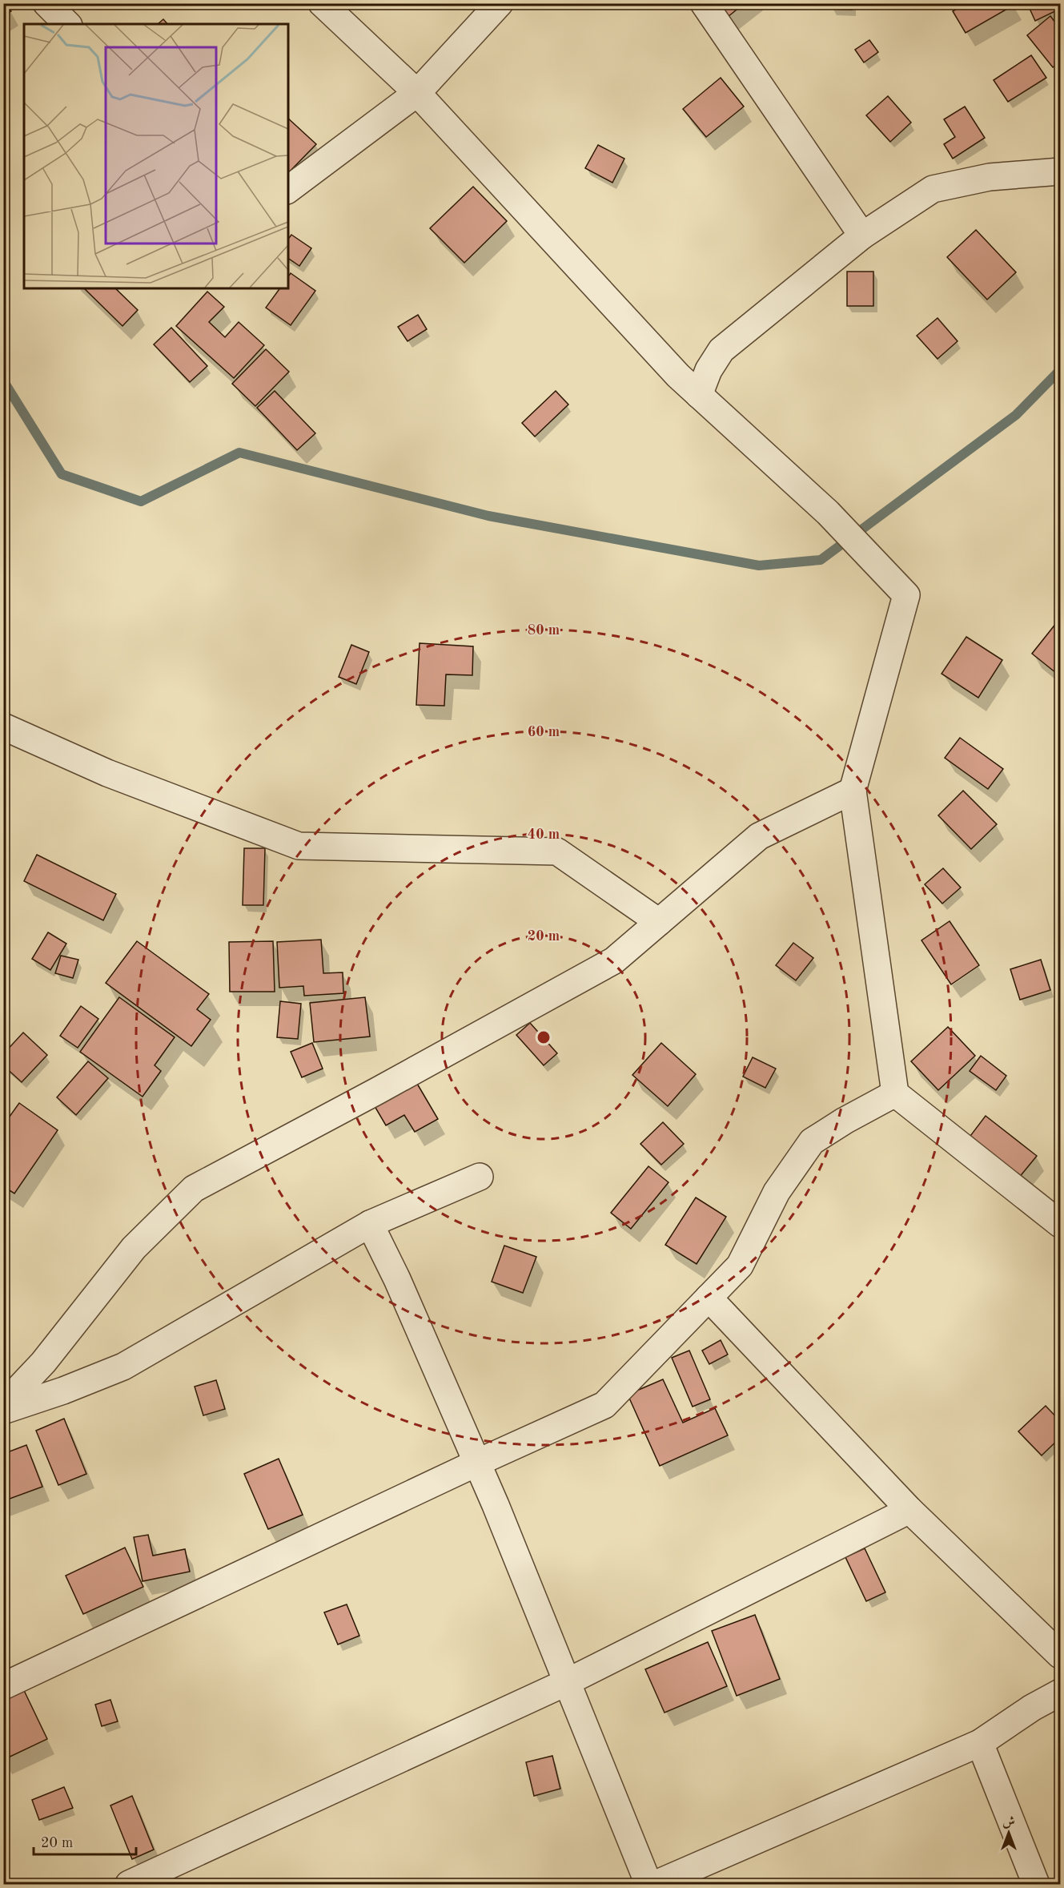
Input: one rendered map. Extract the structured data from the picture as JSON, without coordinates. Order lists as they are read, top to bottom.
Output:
{
  "scale_bar": "20 m",
  "north": "top",
  "rings": [
    "80 m",
    "60 m",
    "40 m",
    "20 m"
  ]
}
